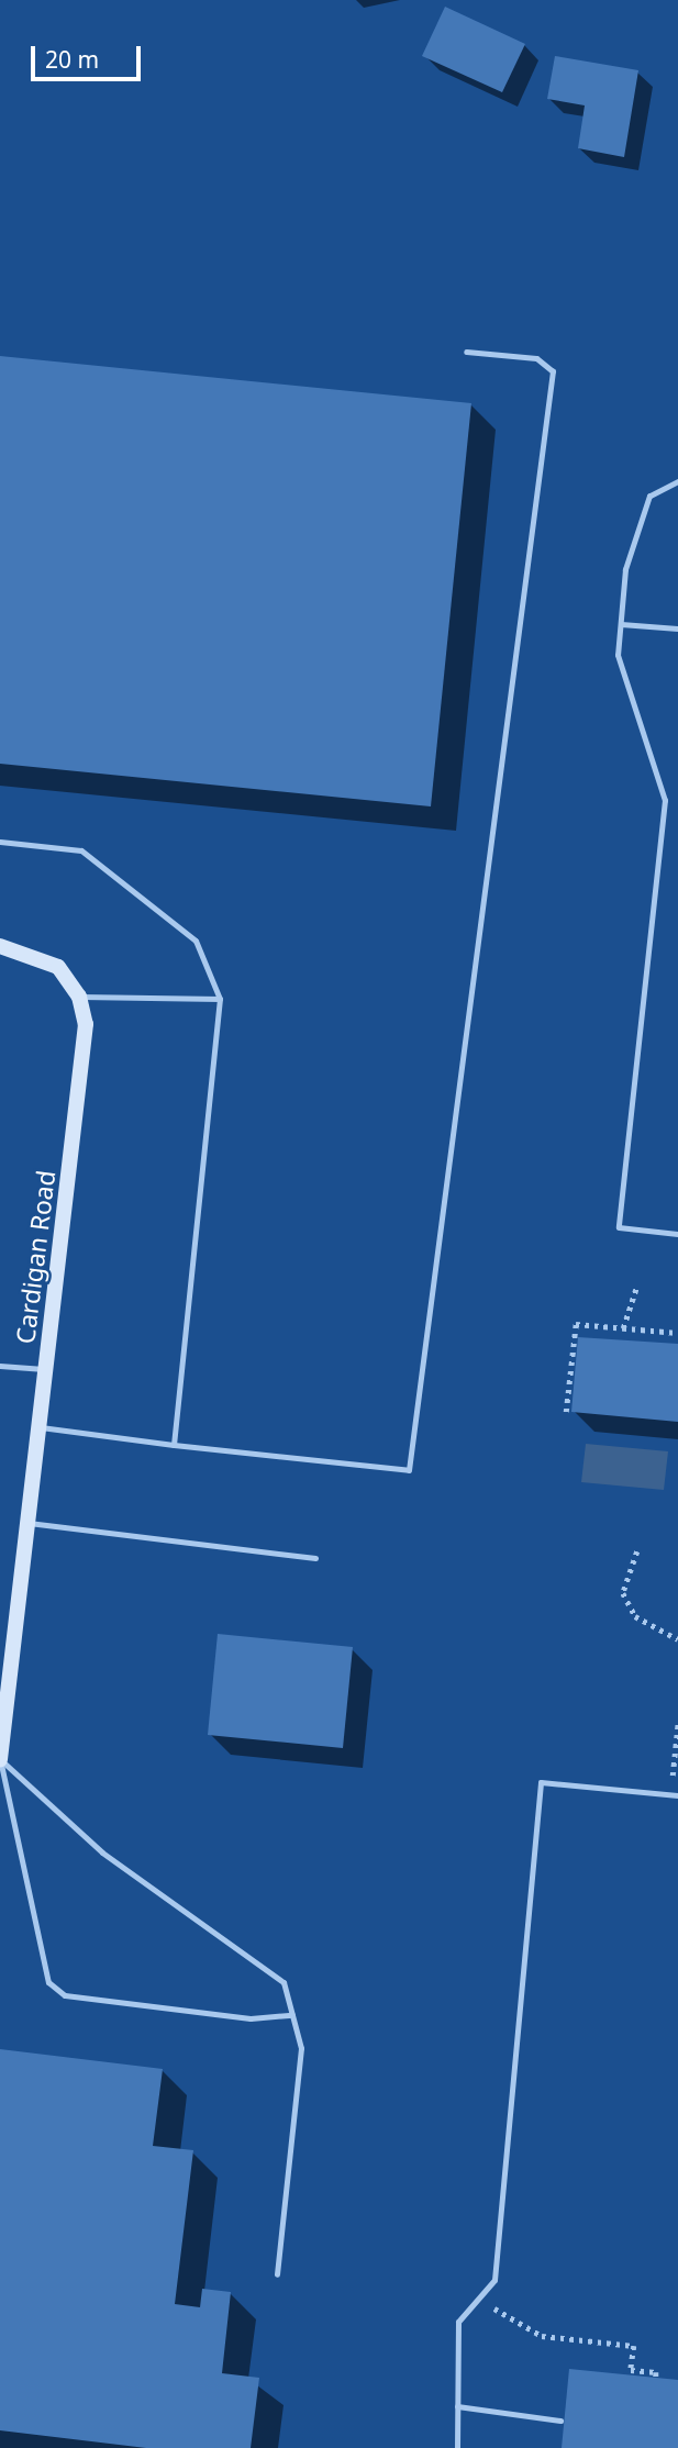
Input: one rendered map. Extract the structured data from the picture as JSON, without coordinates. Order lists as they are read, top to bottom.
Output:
{
  "streets": {
    "street": ["Cardigan Road"]
  },
  "scale_bar": "20 m"
}
